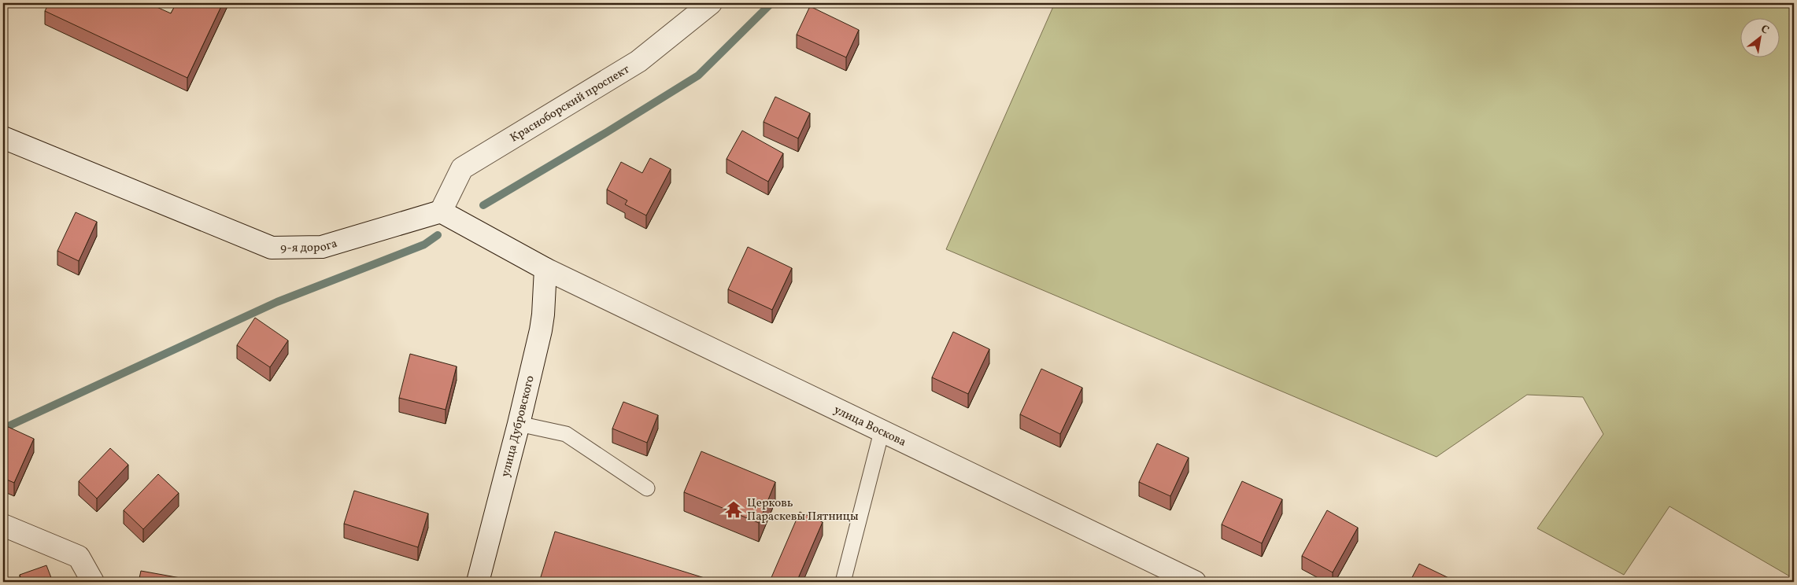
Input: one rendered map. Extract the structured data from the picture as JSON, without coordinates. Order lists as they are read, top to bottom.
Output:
{
  "streets": {
    "street": [
      "Красноборский проспект",
      "9-я дорога",
      "улица Дубровского",
      "улица Воскова"
    ]
  },
  "crossings": [
    ["Красноборский проспект", "9-я дорога"],
    ["улица Дубровского", "улица Воскова"]
  ],
  "places": {
    "temple": ["Церковь Параскевы Пятницы"]
  },
  "north": "top right"
}
